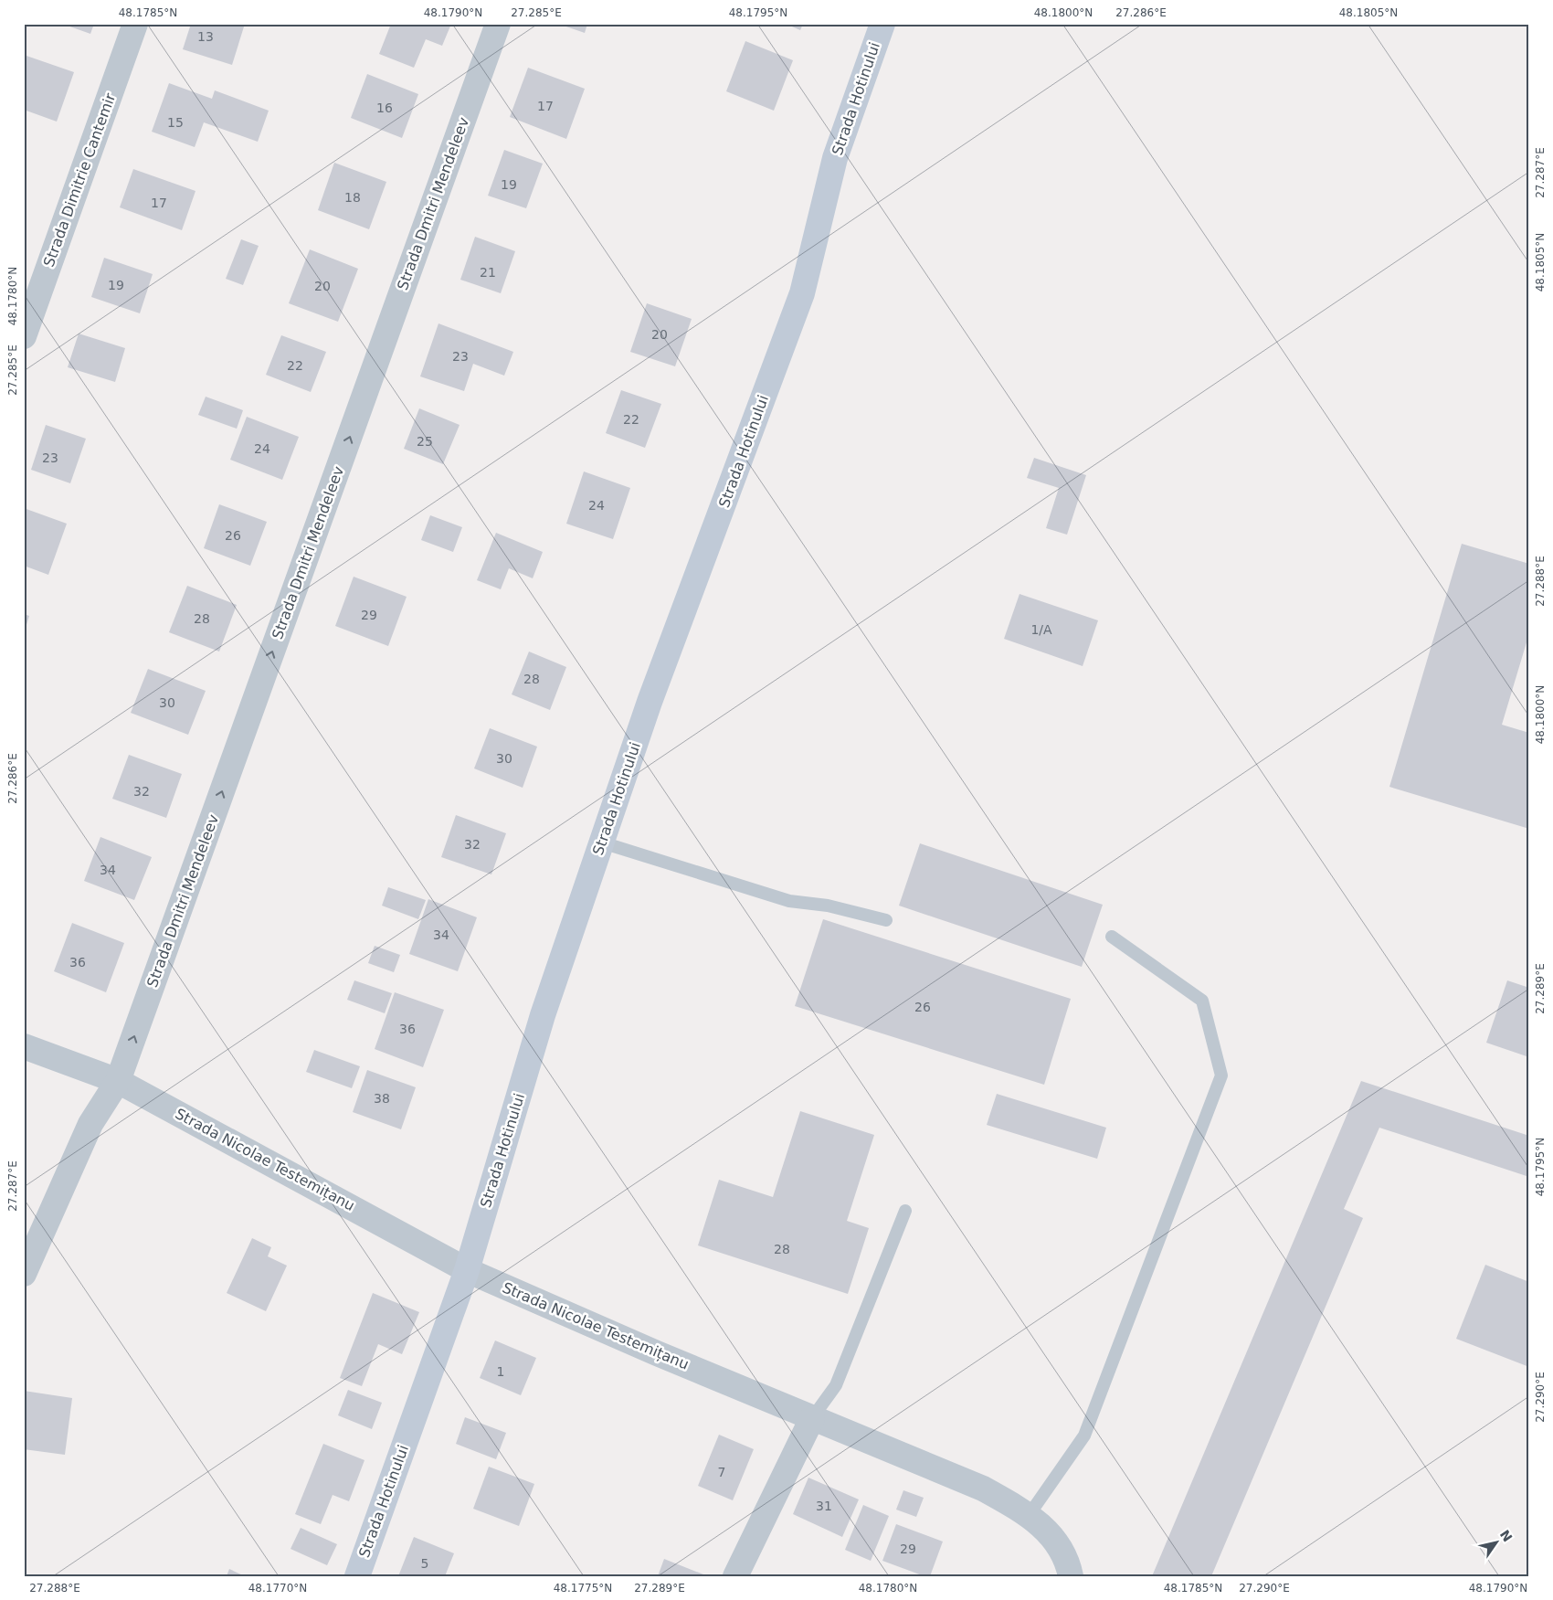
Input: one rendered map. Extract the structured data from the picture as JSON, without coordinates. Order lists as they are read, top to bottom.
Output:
{
  "streets": {
    "street": [
      "Strada Hotinului",
      "Strada Dimitrie Cantemir",
      "Strada Dmitri Mendeleev",
      "Strada Nicolae Testemițanu"
    ]
  },
  "crossings": [
    ["Strada Hotinului", "Strada Nicolae Testemițanu"],
    ["Strada Dmitri Mendeleev", "Strada Nicolae Testemițanu"]
  ],
  "one_way": ["Strada Dmitri Mendeleev"],
  "house_numbers": [
    "13",
    "17",
    "16",
    "15",
    "19",
    "18",
    "17",
    "21",
    "19",
    "20",
    "20",
    "23",
    "22",
    "22",
    "25",
    "24",
    "23",
    "24",
    "26",
    "29",
    "28",
    "1/A",
    "28",
    "30",
    "30",
    "32",
    "32",
    "34",
    "34",
    "36",
    "26",
    "36",
    "38",
    "28",
    "1",
    "7",
    "31",
    "29",
    "5"
  ],
  "north": "top right",
  "coordinates": [
    "48.1785°N",
    "48.1790°N",
    "27.285°E",
    "48.1795°N",
    "48.1800°N",
    "27.286°E",
    "48.1805°N",
    "27.287°E",
    "48.1780°N",
    "27.288°E",
    "27.289°E",
    "27.290°E",
    "48.1770°N",
    "48.1775°N"
  ]
}
